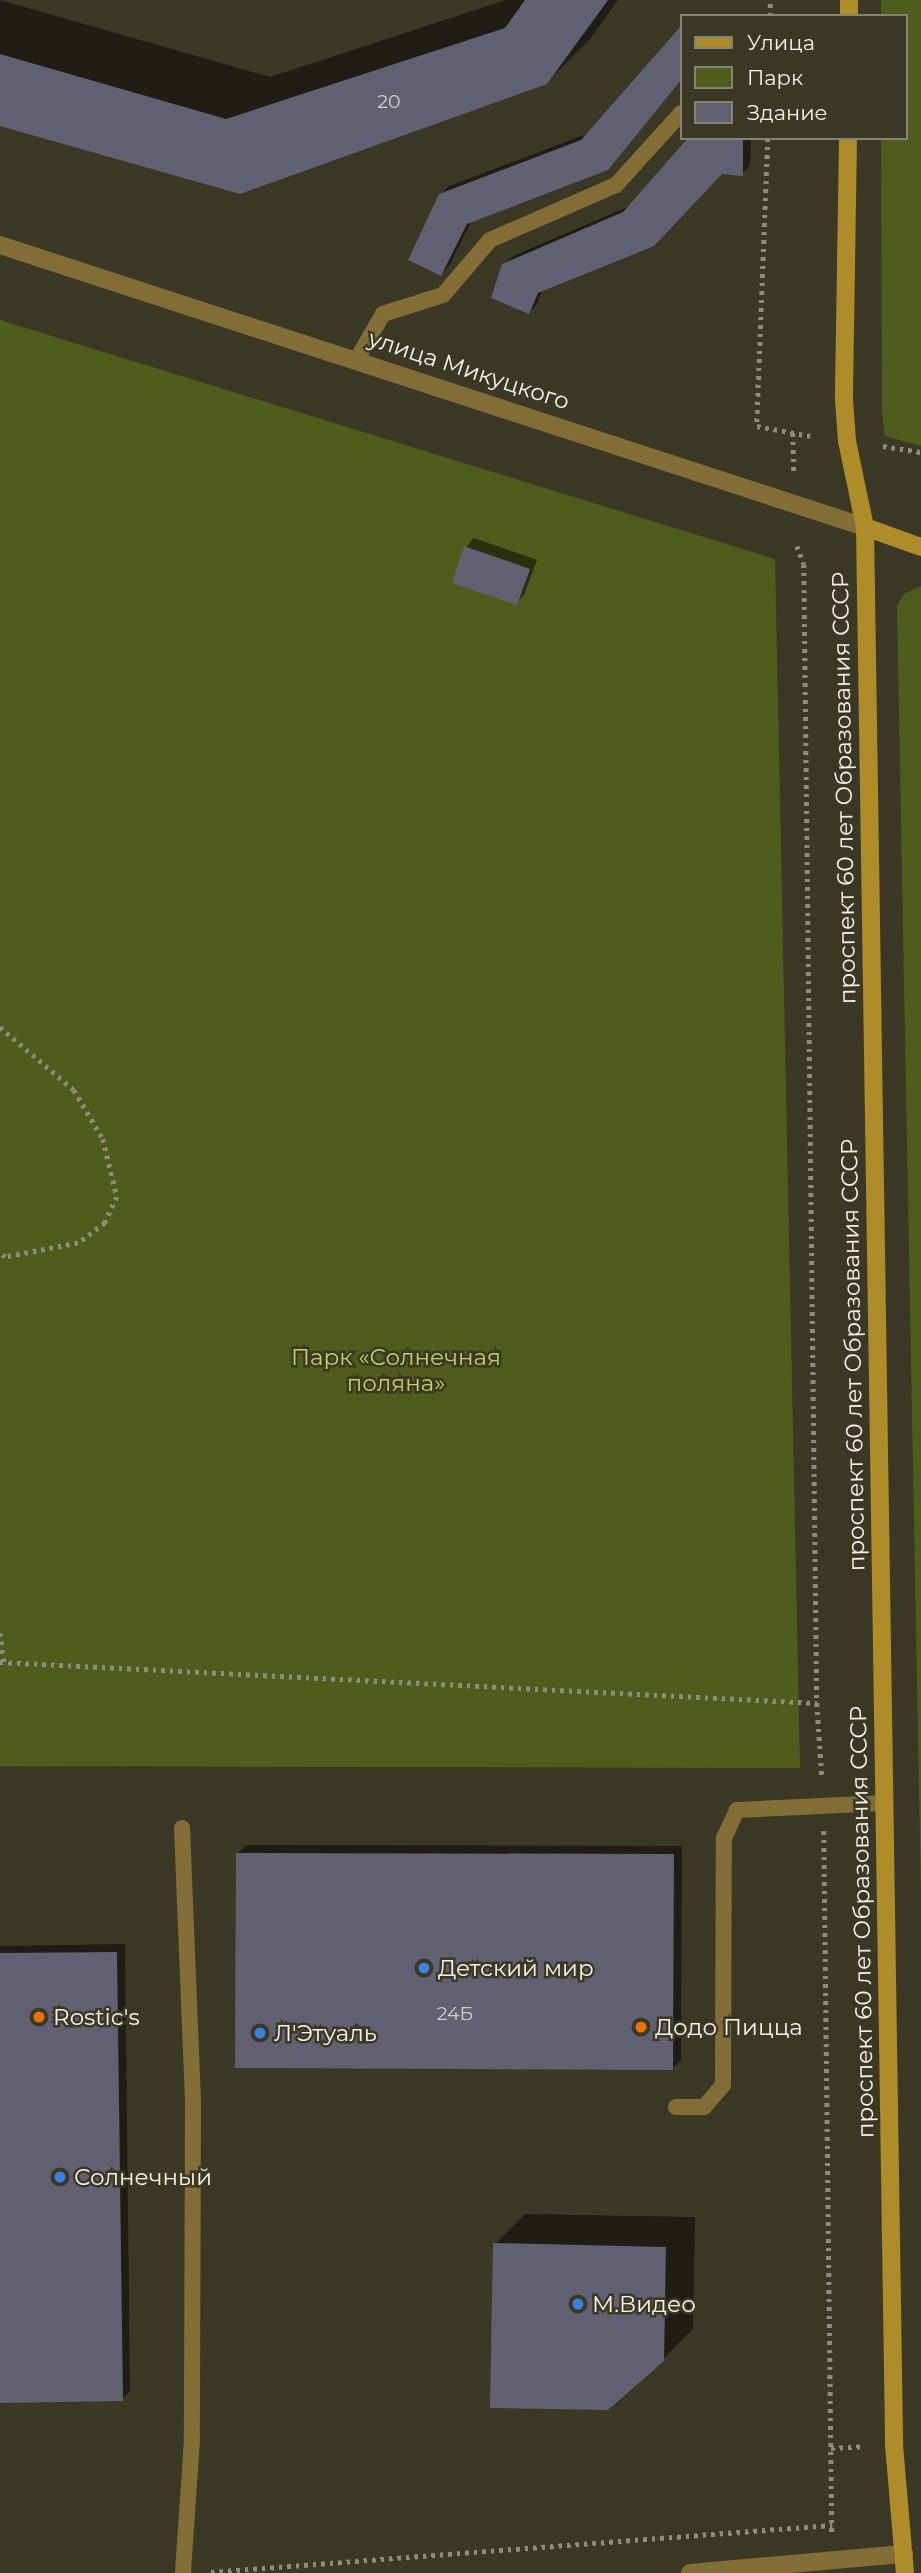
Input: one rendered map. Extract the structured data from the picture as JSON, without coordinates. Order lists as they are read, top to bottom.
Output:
{
  "streets": {
    "main road": ["улица Микуцкого", "проспект 60 лет Образования СССР"]
  },
  "crossings": [
    ["улица Микуцкого", "проспект 60 лет Образования СССР"]
  ],
  "parks": ["Парк «Солнечная поляна»"],
  "places": [
    "Детский мир",
    "Rostic's",
    "Додо Пицца",
    "Л'Этуаль",
    "Солнечный",
    "М.Видео"
  ],
  "house_numbers": ["20", "24Б"],
  "legend": ["Улица", "Парк", "Здание"]
}
